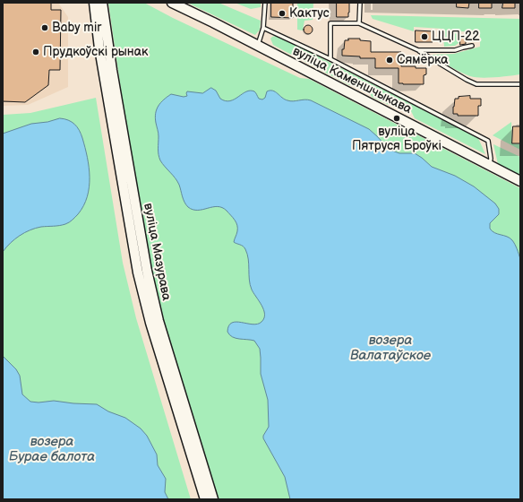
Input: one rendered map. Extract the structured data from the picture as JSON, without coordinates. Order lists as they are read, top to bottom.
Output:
{
  "streets": {
    "main road": ["вуліца Каменшчыкава", "вуліца Мазурава"]
  },
  "water": ["возера Валатаўское", "возера Бурае балота"],
  "places": [
    "Кактус",
    "Baby mir",
    "ЦЦП-22",
    "Прудкоўскі рынак",
    "Сямёрка",
    "вуліца Пятруся Броўкі"
  ]
}
